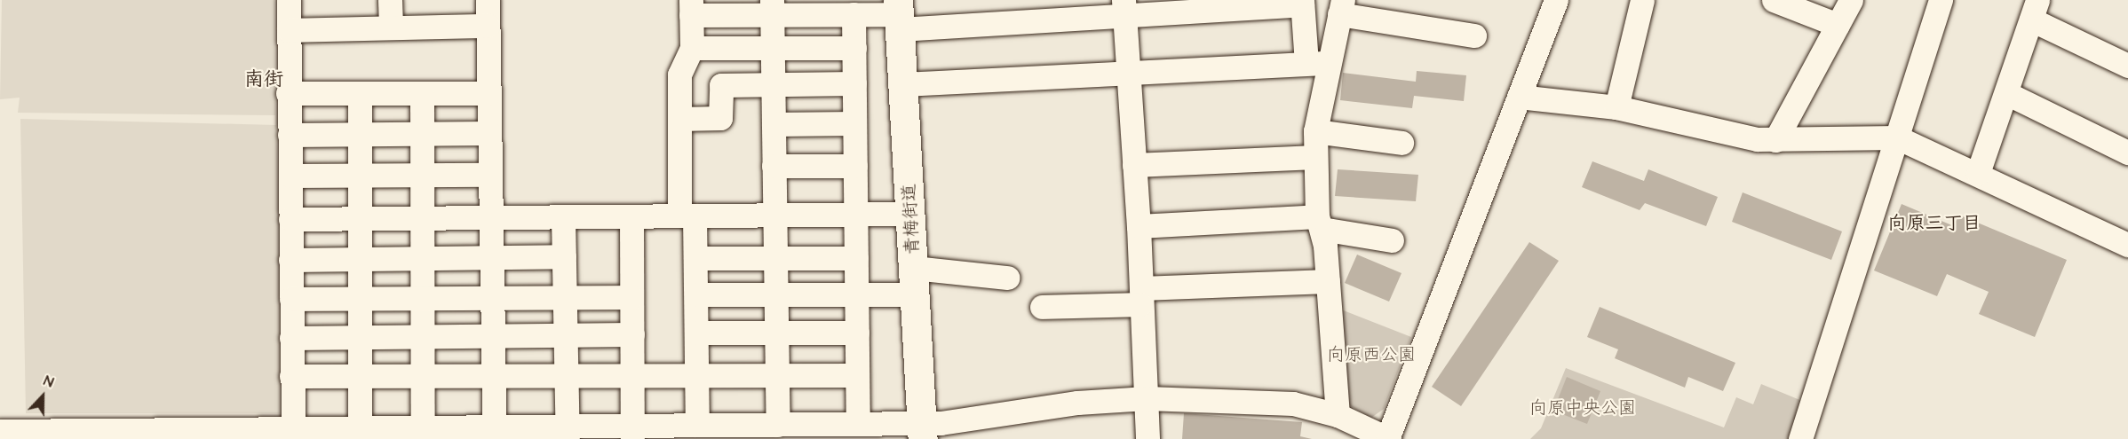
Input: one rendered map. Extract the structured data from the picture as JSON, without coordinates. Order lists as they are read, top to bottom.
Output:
{
  "streets": {
    "main road": ["青梅街道"]
  },
  "districts": ["南街", "向原三丁目"],
  "parks": ["向原西公園", "向原中央公園"],
  "north": "top"
}
